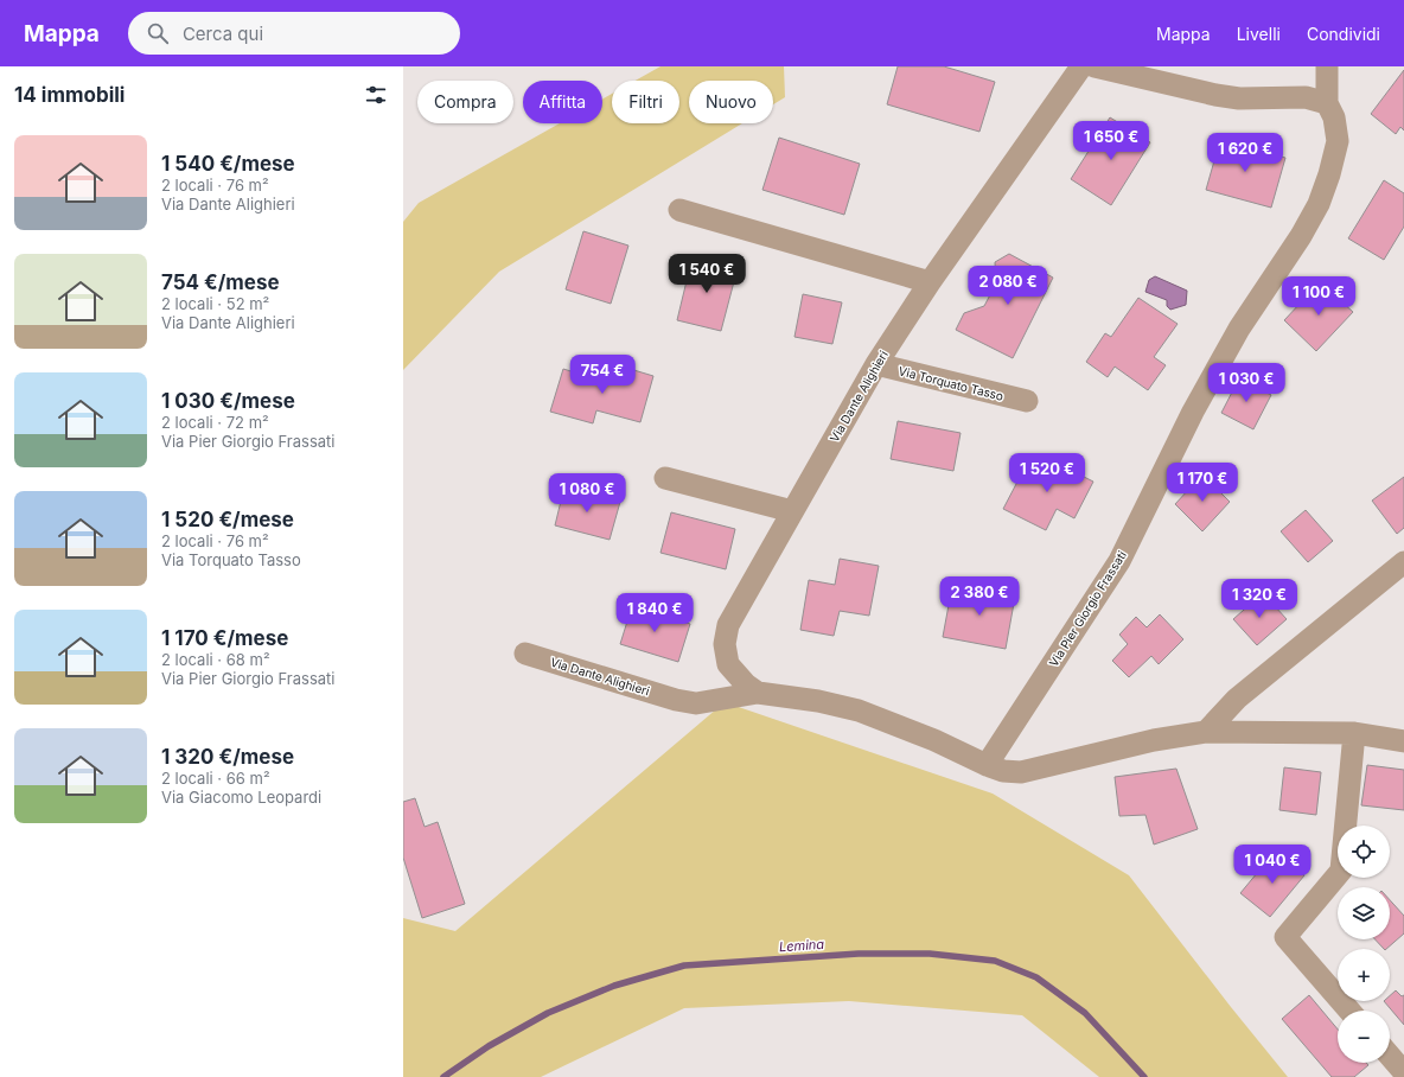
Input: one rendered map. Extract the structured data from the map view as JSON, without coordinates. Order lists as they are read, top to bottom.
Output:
{
  "streets": {
    "street": ["Via Torquato Tasso", "Via Dante Alighieri", "Via Pier Giorgio Frassati"]
  },
  "crossings": [
    ["Via Torquato Tasso", "Via Dante Alighieri"],
    ["Via Dante Alighieri", "Via Pier Giorgio Frassati"]
  ],
  "water": ["Lemina"],
  "page": {
    "header": "Mappa",
    "search": "Cerca qui",
    "nav": ["Mappa", "Livelli", "Condividi"],
    "heading": "14 immobili",
    "chip": [
      "Compra",
      "Affitta",
      "Filtri",
      "Nuovo"
    ],
    "price": [
      "1 650 €",
      "1 620 €",
      "1 540 €",
      "2 080 €",
      "1 100 €",
      "754 €",
      "1 030 €",
      "1 520 €",
      "1 170 €",
      "1 080 €",
      "2 380 €",
      "1 320 €",
      "1 840 €",
      "1 040 €"
    ],
    "list": [
      {
        "name": "1 540 €/mese",
        "note": "2 locali · 76 m² · Via Dante Alighieri"
      },
      {
        "name": "754 €/mese",
        "note": "2 locali · 52 m² · Via Dante Alighieri"
      },
      {
        "name": "1 030 €/mese",
        "note": "2 locali · 72 m² · Via Pier Giorgio Frassati"
      },
      {
        "name": "1 520 €/mese",
        "note": "2 locali · 76 m² · Via Torquato Tasso"
      },
      {
        "name": "1 170 €/mese",
        "note": "2 locali · 68 m² · Via Pier Giorgio Frassati"
      },
      {
        "name": "1 320 €/mese",
        "note": "2 locali · 66 m² · Via Giacomo Leopardi"
      }
    ],
    "map_buttons": ["+", "−"]
  }
}
